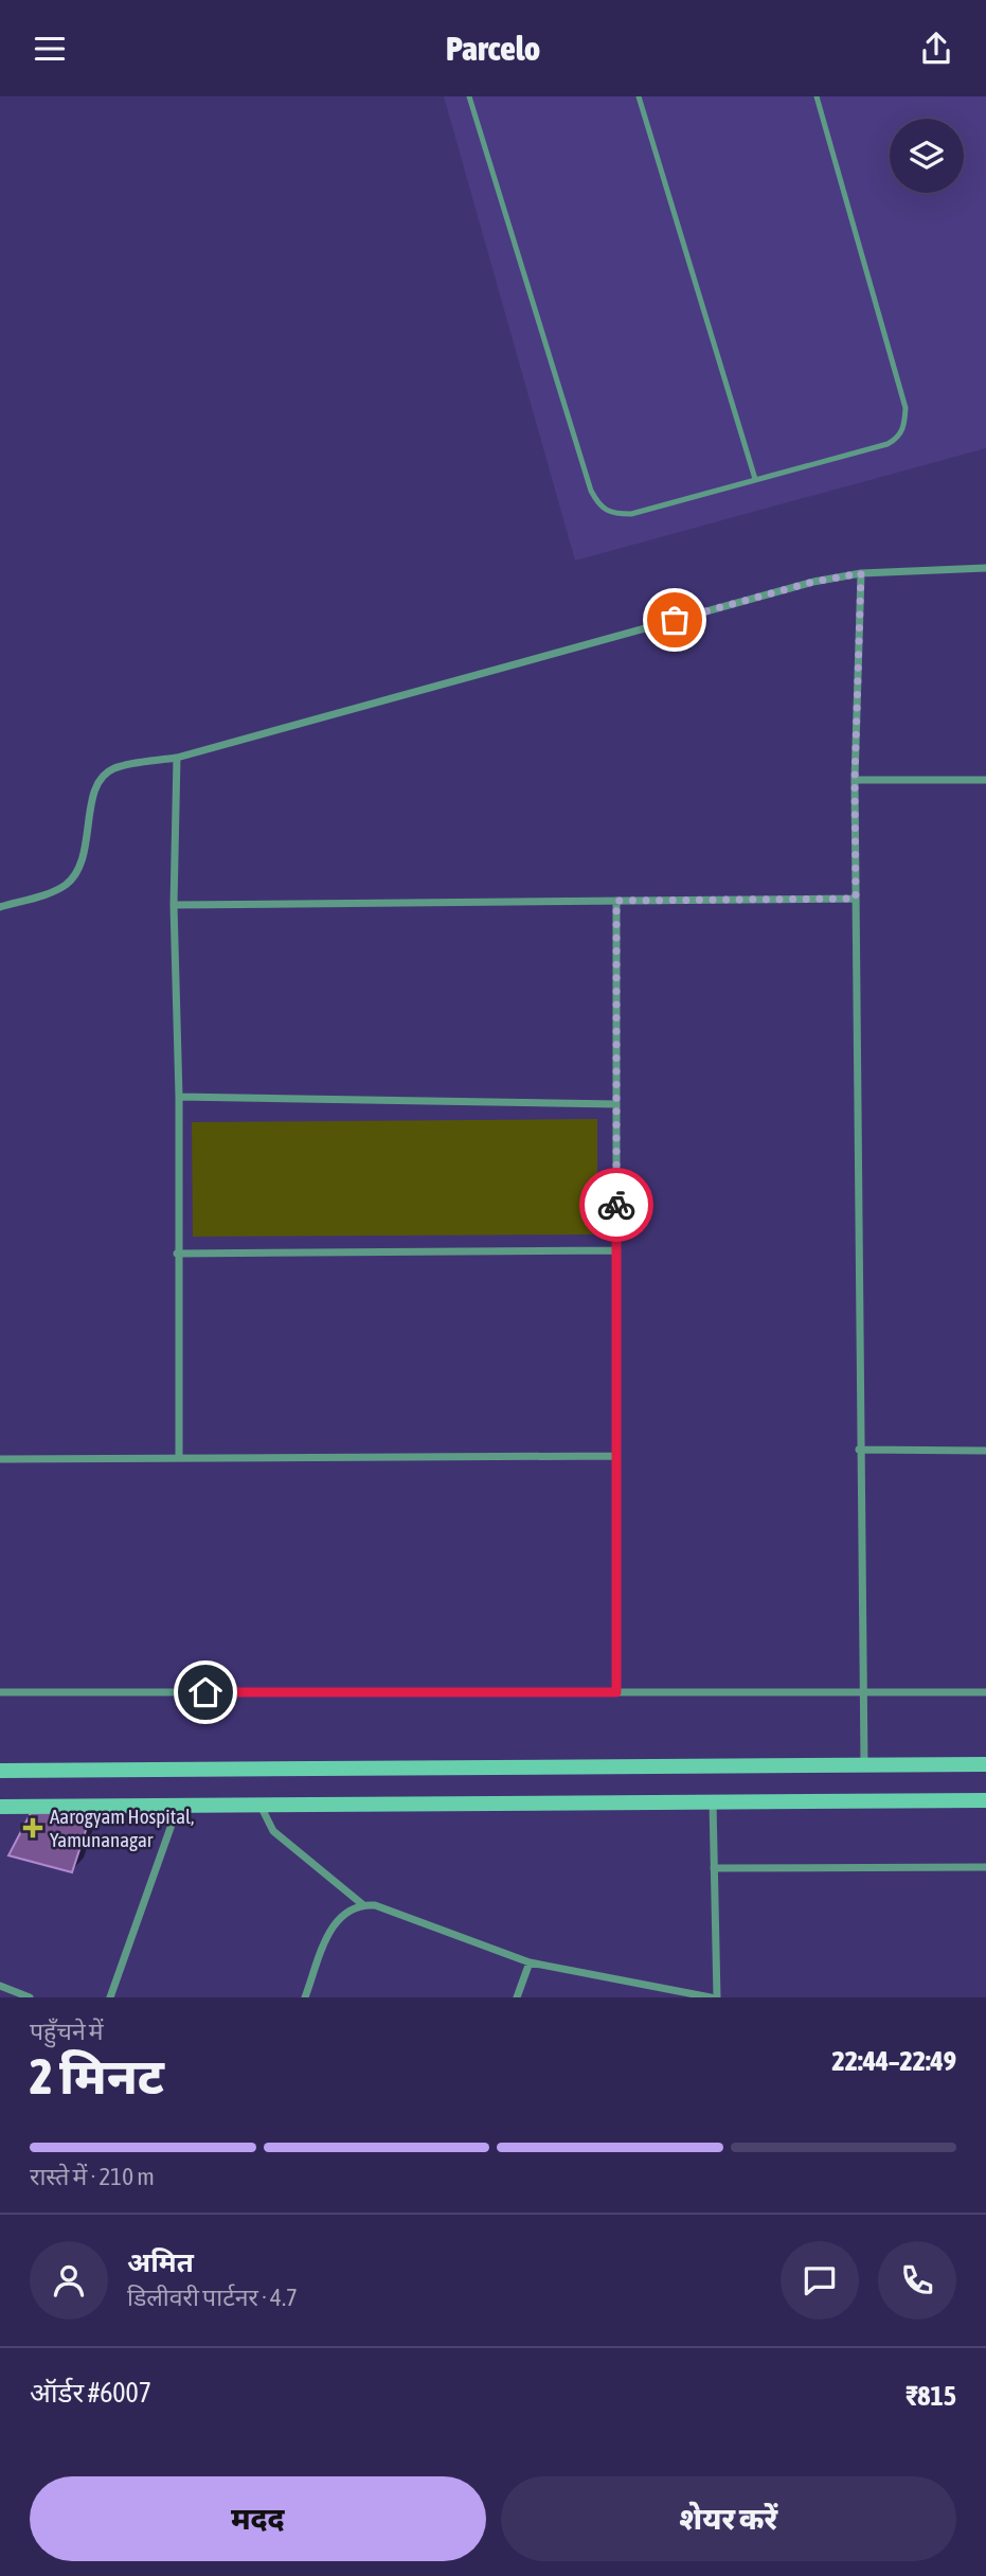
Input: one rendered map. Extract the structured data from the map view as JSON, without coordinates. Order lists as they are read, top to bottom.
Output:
{
  "places": {
    "health": ["Aarogyam Hospital, Yamunanagar"]
  },
  "page": {
    "header": "Parcelo",
    "heading": ["2 मिनट", "पहुँचने में", "22:44–22:49"],
    "panel": [
      "अमित",
      "डिलीवरी पार्टनर · 4.7",
      "ऑर्डर #6007",
      "₹815"
    ],
    "bar": "रास्ते में · 210 m",
    "buttons": ["मदद", "शेयर करें"]
  }
}
